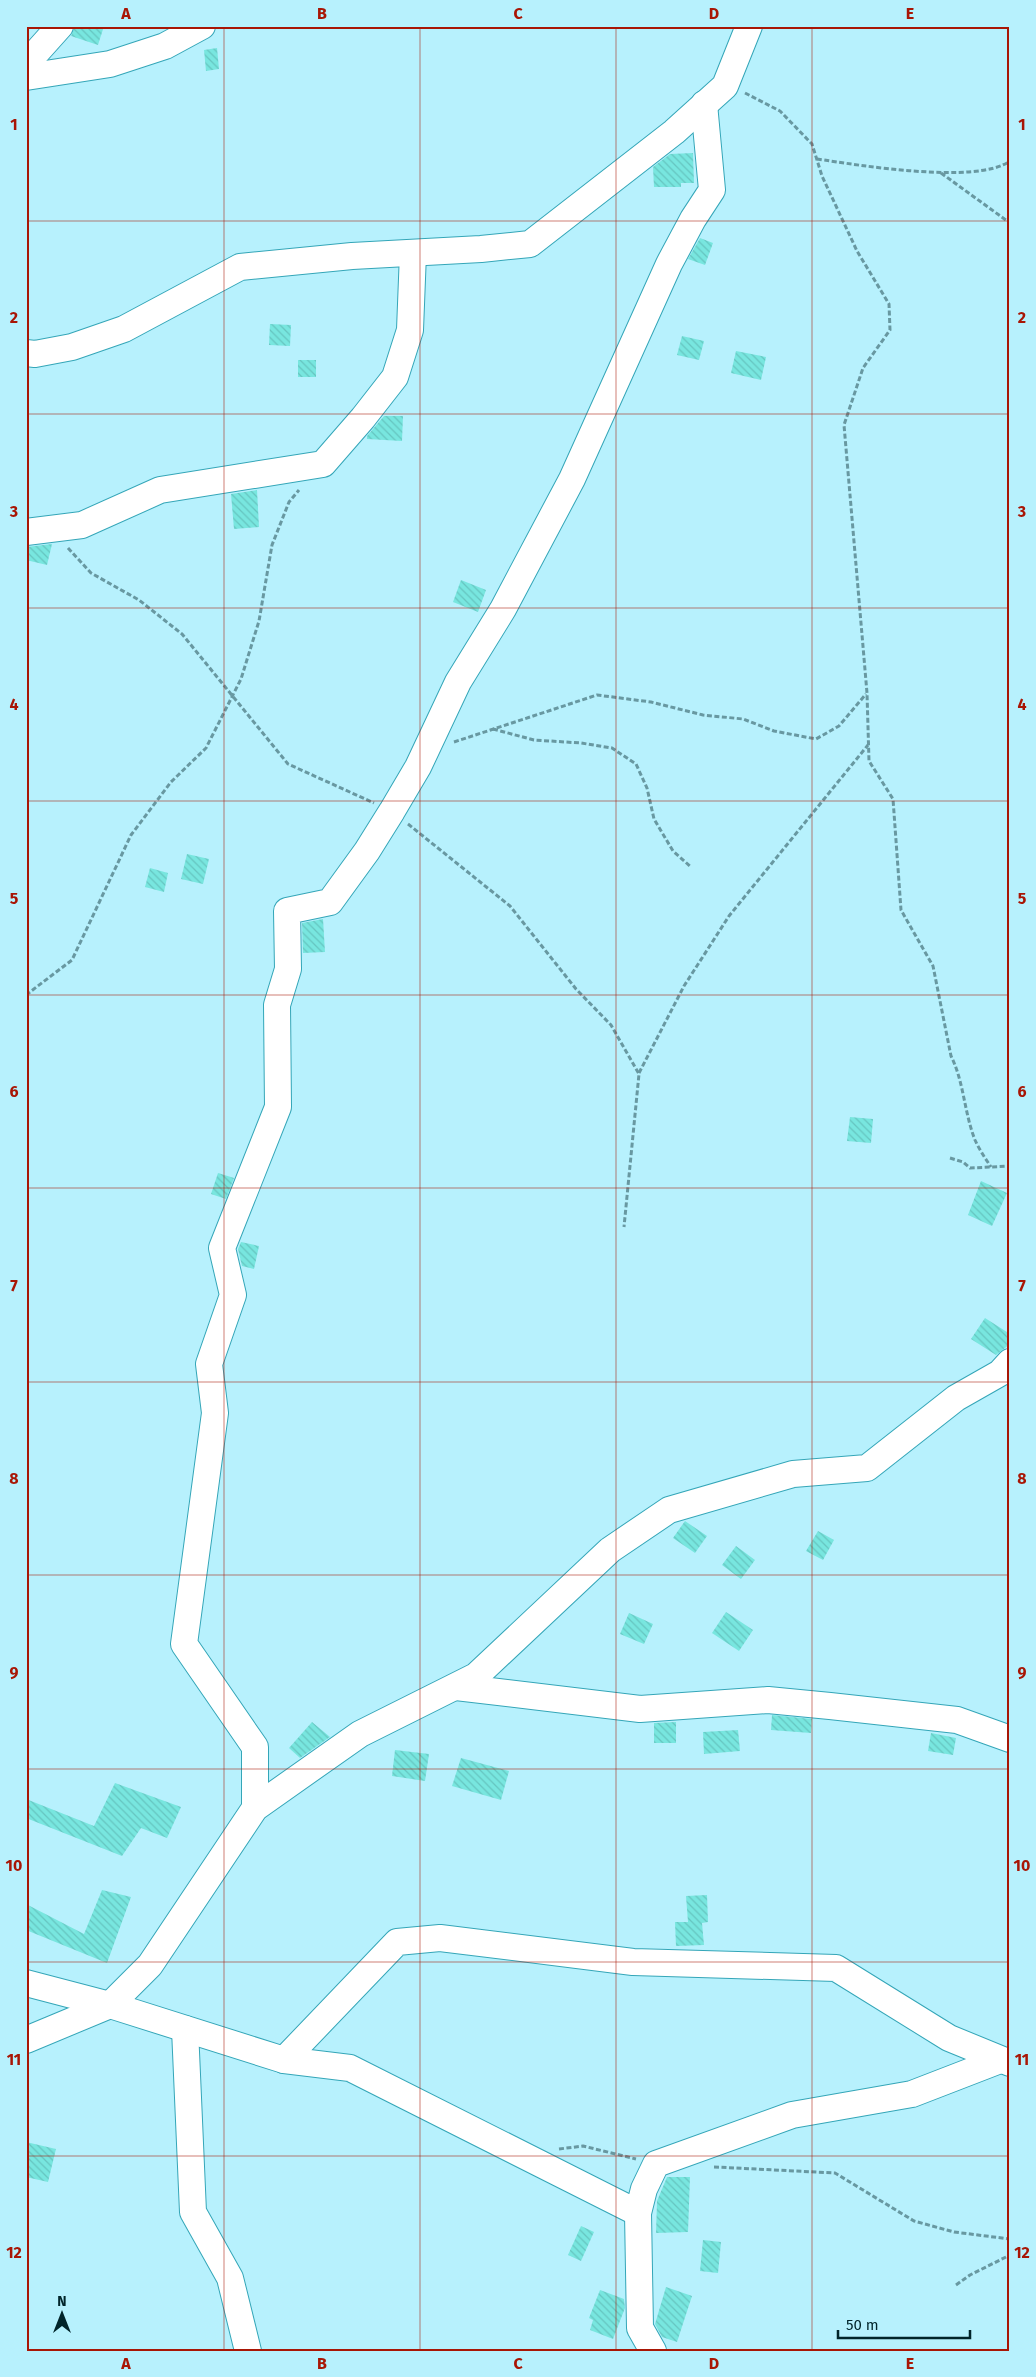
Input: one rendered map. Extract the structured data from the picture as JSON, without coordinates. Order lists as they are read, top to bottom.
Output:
{
  "scale_bar": "50 m",
  "north": "top",
  "grid": {
    "columns": [
      "A",
      "B",
      "C",
      "D",
      "E"
    ],
    "rows": [
      "1",
      "2",
      "3",
      "4",
      "5",
      "6",
      "7",
      "8",
      "9",
      "10",
      "11",
      "12"
    ]
  }
}
